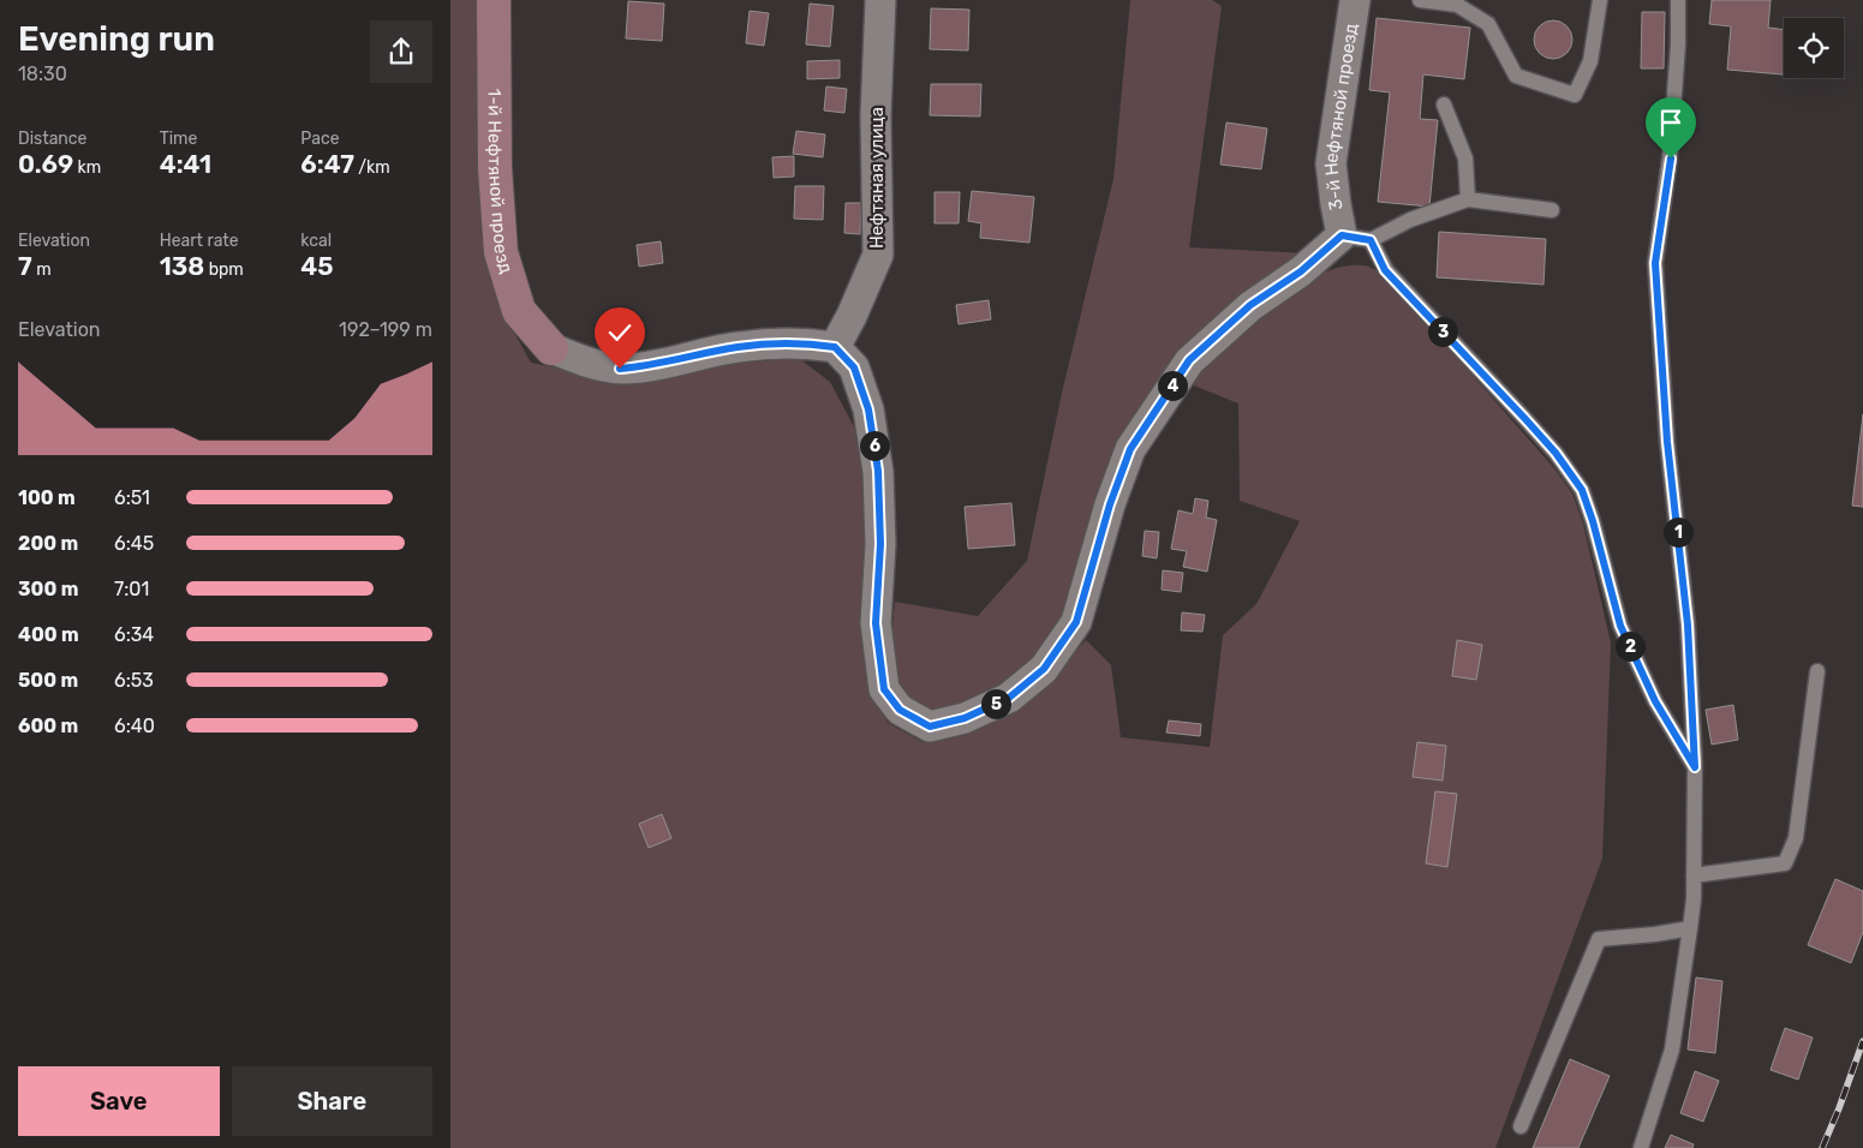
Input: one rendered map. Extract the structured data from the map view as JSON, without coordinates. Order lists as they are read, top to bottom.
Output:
{
  "streets": {
    "street": ["3-й Нефтяной проезд", "Нефтяная улица", "1-й Нефтяной проезд"]
  },
  "page": {
    "heading": ["Evening run", "18:30"],
    "stats": [
      ["Distance", "0.69 km"],
      ["Time", "4:41"],
      ["Pace", "6:47 /km"],
      ["Elevation", "7 m"],
      ["Heart rate", "138 bpm"],
      ["kcal", "45"]
    ],
    "chart": ["Elevation", "192–199 m"],
    "pins": [
      "3",
      "4",
      "6",
      "1",
      "2",
      "5"
    ],
    "list": [
      {
        "name": "100 m",
        "note": "6:51"
      },
      {
        "name": "200 m",
        "note": "6:45"
      },
      {
        "name": "300 m",
        "note": "7:01"
      },
      {
        "name": "400 m",
        "note": "6:34"
      },
      {
        "name": "500 m",
        "note": "6:53"
      },
      {
        "name": "600 m",
        "note": "6:40"
      }
    ],
    "buttons": ["Save", "Share"]
  }
}
